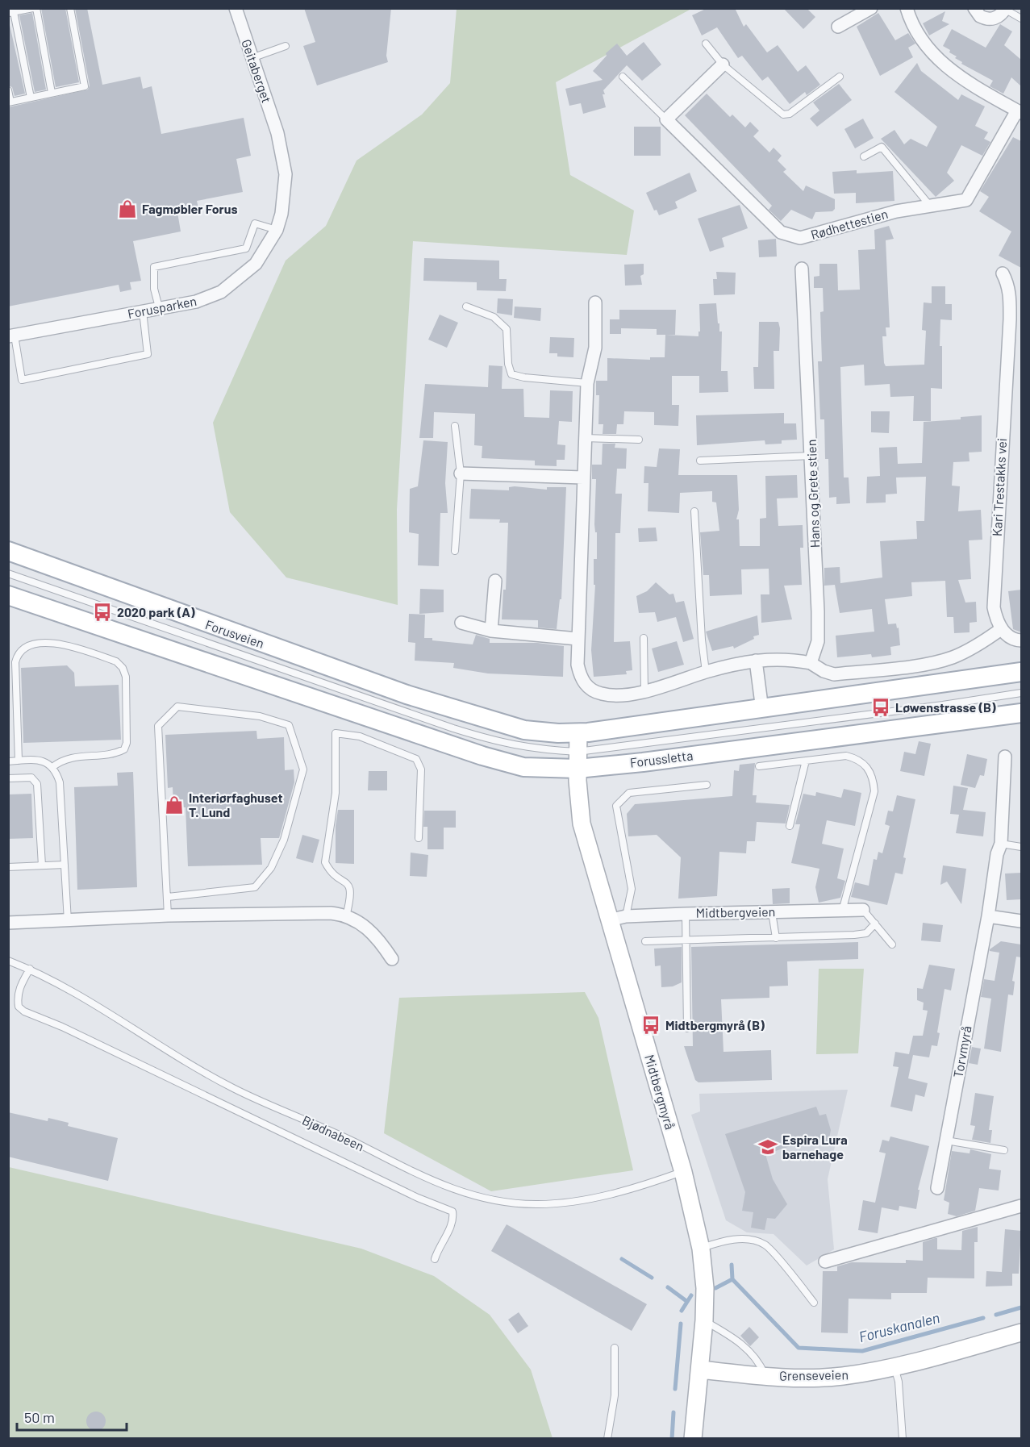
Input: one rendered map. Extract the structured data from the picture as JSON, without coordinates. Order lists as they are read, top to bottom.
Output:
{
  "streets": {
    "main road": ["Forusveien", "Forussletta"],
    "street": [
      "Geitaberget",
      "Rødhettestien",
      "Forusparken",
      "Kari Trestakks vei",
      "Hans og Grete stien",
      "Midtbergveien",
      "Torvmyrå",
      "Midtbergmyrå",
      "Grenseveien"
    ],
    "lane": ["Bjødnabeen"]
  },
  "crossings": [
    ["Geitaberget", "Forusparken"],
    ["Forusveien", "Midtbergmyrå"],
    ["Forussletta", "Midtbergmyrå"],
    ["Midtbergveien", "Midtbergmyrå"],
    ["Midtbergmyrå", "Bjødnabeen"],
    ["Midtbergmyrå", "Grenseveien"]
  ],
  "water": ["Foruskanalen"],
  "places": {
    "shop": ["Fagmøbler Forus", "Interiørfaghuset T. Lund"],
    "bus stop": ["2020 park (A)", "Løwenstrasse (B)", "Midtbergmyrå (B)"],
    "school or university": ["Espira Lura barnehage"]
  },
  "scale_bar": "50 m"
}
